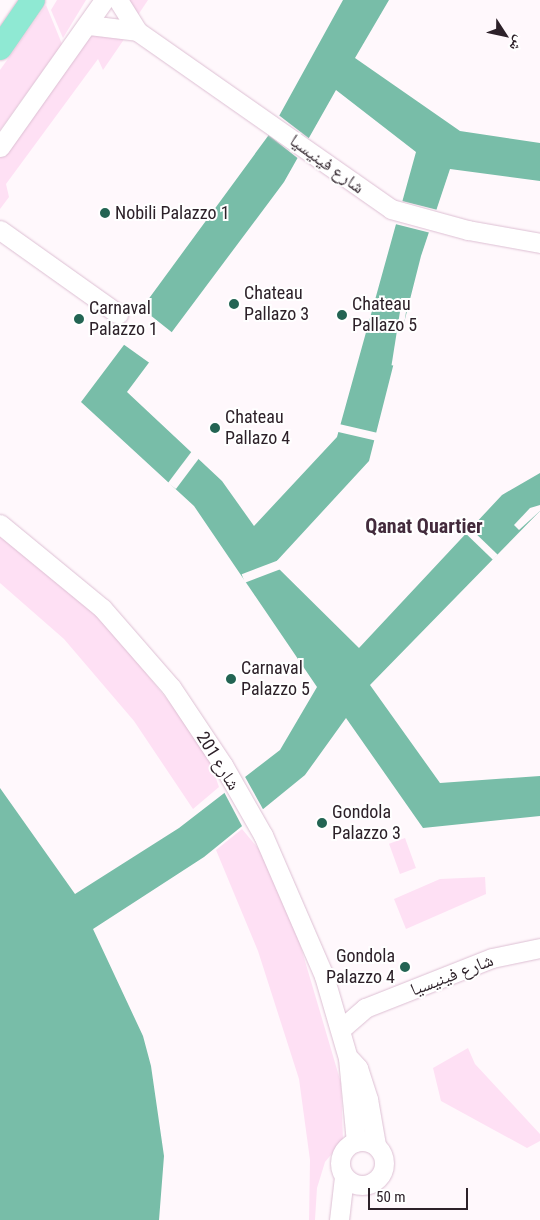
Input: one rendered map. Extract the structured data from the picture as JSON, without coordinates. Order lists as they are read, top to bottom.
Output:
{
  "streets": {
    "street": ["شارع فينيسيا", "شارع 201"]
  },
  "crossings": [
    ["شارع فينيسيا", "شارع 201"]
  ],
  "districts": ["Qanat Quartier"],
  "places": [
    "Nobili Palazzo 1",
    "Chateau Pallazo 3",
    "Chateau Pallazo 5",
    "Carnaval Palazzo 1",
    "Chateau Pallazo 4",
    "Carnaval Palazzo 5",
    "Gondola Palazzo 3",
    "Gondola Palazzo 4"
  ],
  "scale_bar": "50 m",
  "north": "bottom right"
}
